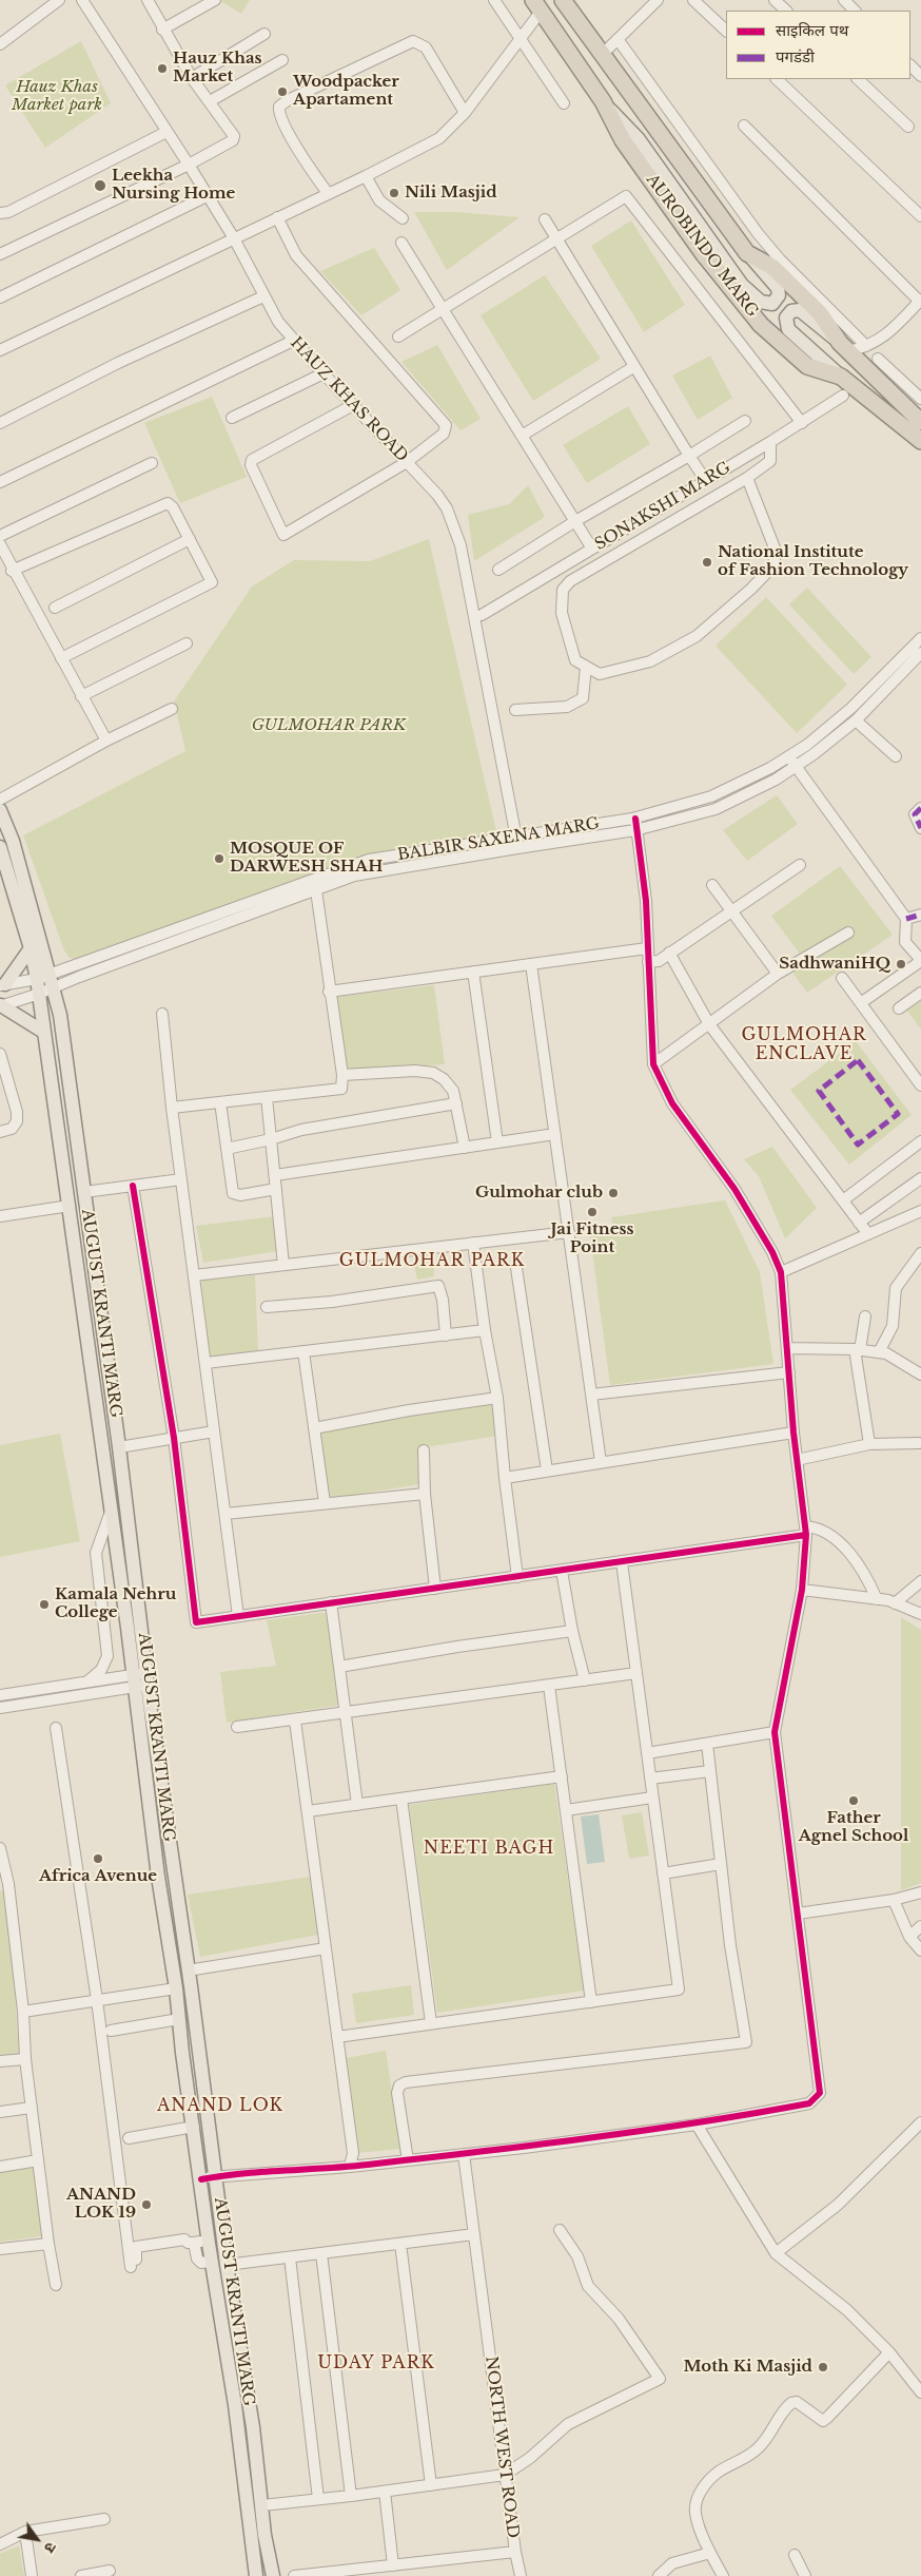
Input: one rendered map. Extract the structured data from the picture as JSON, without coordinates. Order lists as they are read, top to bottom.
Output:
{
  "streets": {
    "highway": ["AUROBINDO MARG"],
    "main road": ["AUGUST KRANTI MARG"],
    "street": [
      "HAUZ KHAS ROAD",
      "SONAKSHI MARG",
      "BALBIR SAXENA MARG",
      "NORTH WEST ROAD"
    ]
  },
  "crossings": [
    ["HAUZ KHAS ROAD", "BALBIR SAXENA MARG"],
    ["BALBIR SAXENA MARG", "AUGUST KRANTI MARG"]
  ],
  "districts": [
    "GULMOHAR ENCLAVE",
    "GULMOHAR PARK",
    "NEETI BAGH",
    "ANAND LOK",
    "UDAY PARK"
  ],
  "parks": ["Hauz Khas Market park", "GULMOHAR PARK"],
  "places": [
    "Hauz Khas Market",
    "Woodpacker Apartament",
    "Leekha Nursing Home",
    "Nili Masjid",
    "National Institute of Fashion Technology",
    "MOSQUE OF DARWESH SHAH",
    "SadhwaniHQ",
    "Gulmohar club",
    "Jai Fitness Point",
    "Kamala Nehru College",
    "Father Agnel School",
    "Africa Avenue",
    "ANAND LOK 19",
    "Moth Ki Masjid"
  ],
  "legend": ["साइकिल पथ", "पगडंडी"],
  "north": "bottom right"
}
